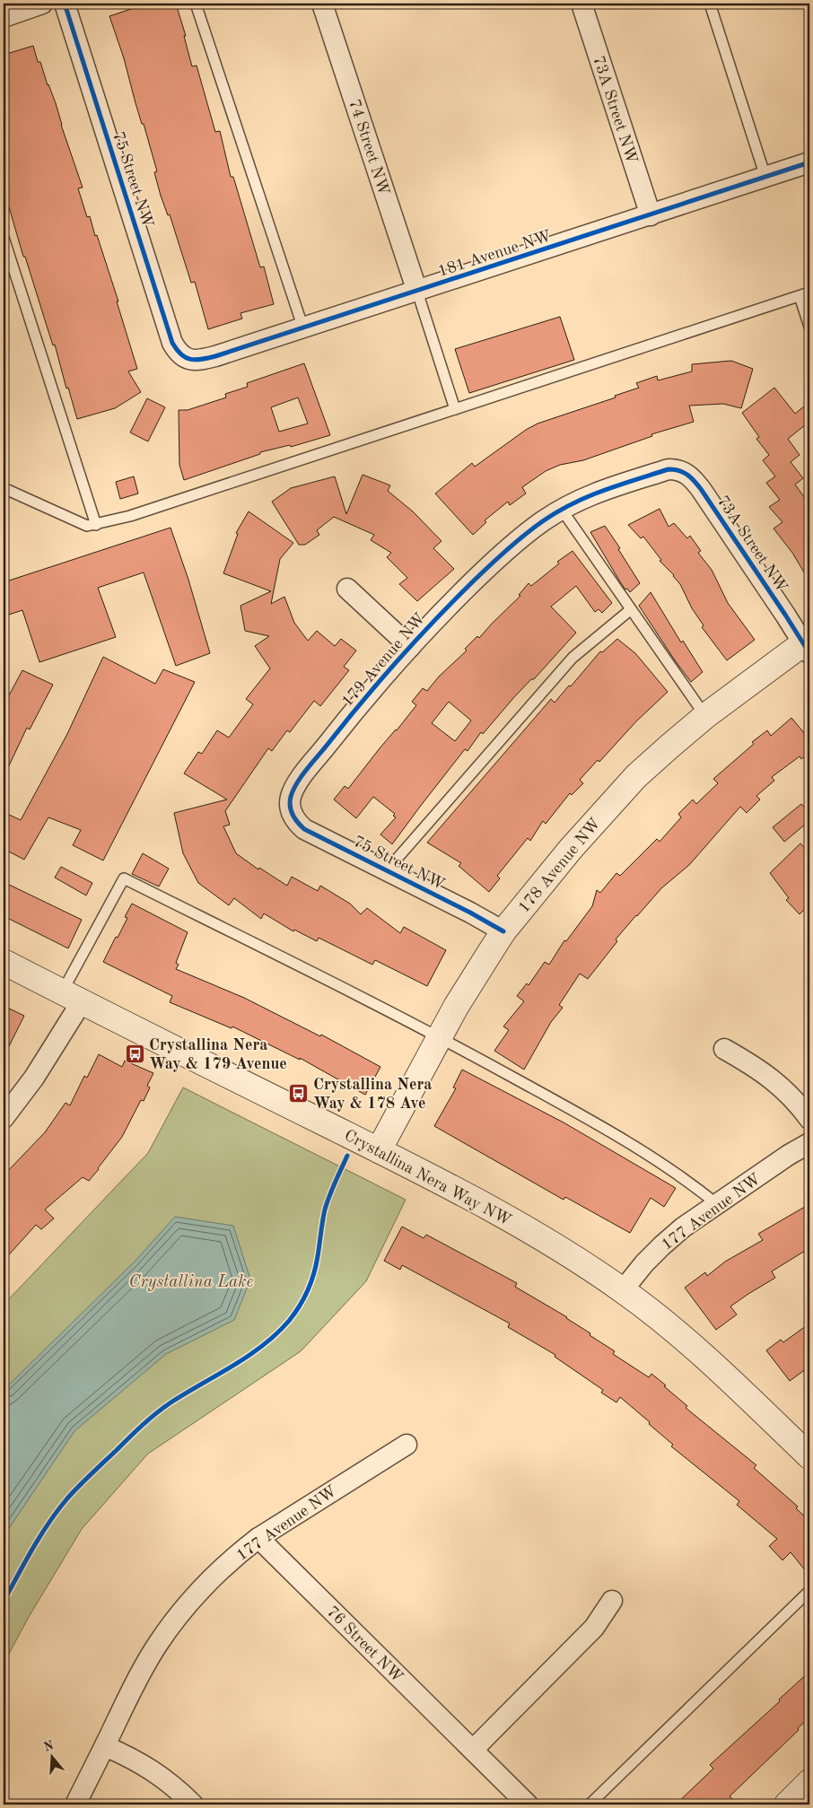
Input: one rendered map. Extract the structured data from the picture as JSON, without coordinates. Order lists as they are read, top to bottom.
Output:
{
  "streets": {
    "street": [
      "73A Street NW",
      "74 Street NW",
      "75 Street NW",
      "181 Avenue NW",
      "179 Avenue NW",
      "178 Avenue NW",
      "Crystallina Nera Way NW",
      "177 Avenue NW",
      "76 Street NW"
    ]
  },
  "crossings": [
    ["73A Street NW", "181 Avenue NW"],
    ["73A Street NW", "179 Avenue NW"],
    ["73A Street NW", "178 Avenue NW"],
    ["74 Street NW", "181 Avenue NW"],
    ["75 Street NW", "181 Avenue NW"],
    ["75 Street NW", "179 Avenue NW"],
    ["75 Street NW", "178 Avenue NW"],
    ["178 Avenue NW", "Crystallina Nera Way NW"],
    ["Crystallina Nera Way NW", "177 Avenue NW"],
    ["177 Avenue NW", "76 Street NW"]
  ],
  "water": ["Crystallina Lake"],
  "places": {
    "bus stop": ["Crystallina Nera Way & 179 Avenue", "Crystallina Nera Way & 178 Ave"]
  },
  "north": "top"
}
